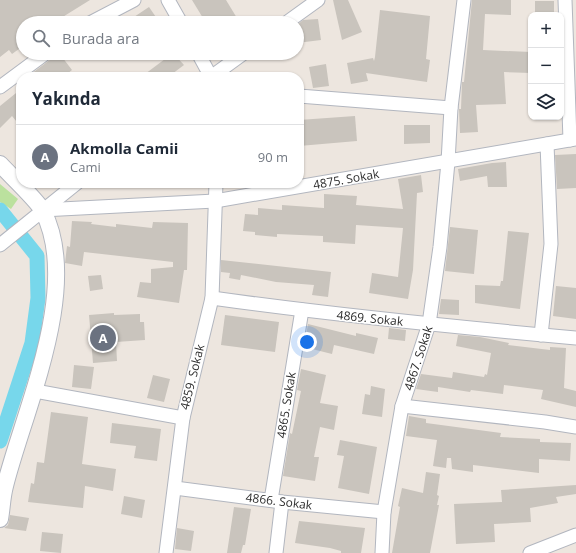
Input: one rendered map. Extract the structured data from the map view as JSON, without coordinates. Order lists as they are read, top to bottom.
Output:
{
  "streets": {
    "street": [
      "4875. Sokak",
      "4869. Sokak",
      "4867. Sokak",
      "4859. Sokak",
      "4865. Sokak",
      "4866. Sokak"
    ]
  },
  "crossings": [
    ["4875. Sokak", "4867. Sokak"],
    ["4875. Sokak", "4859. Sokak"],
    ["4869. Sokak", "4867. Sokak"],
    ["4869. Sokak", "4859. Sokak"],
    ["4869. Sokak", "4865. Sokak"],
    ["4867. Sokak", "4866. Sokak"],
    ["4859. Sokak", "4866. Sokak"],
    ["4865. Sokak", "4866. Sokak"]
  ],
  "page": {
    "map_buttons": ["+", "−"],
    "search": "Burada ara",
    "heading": "Yakında",
    "list": [
      {
        "mark": "A",
        "name": "Akmolla Camii",
        "note": "Cami",
        "value": "90 m"
      }
    ],
    "pins": "A"
  }
}
